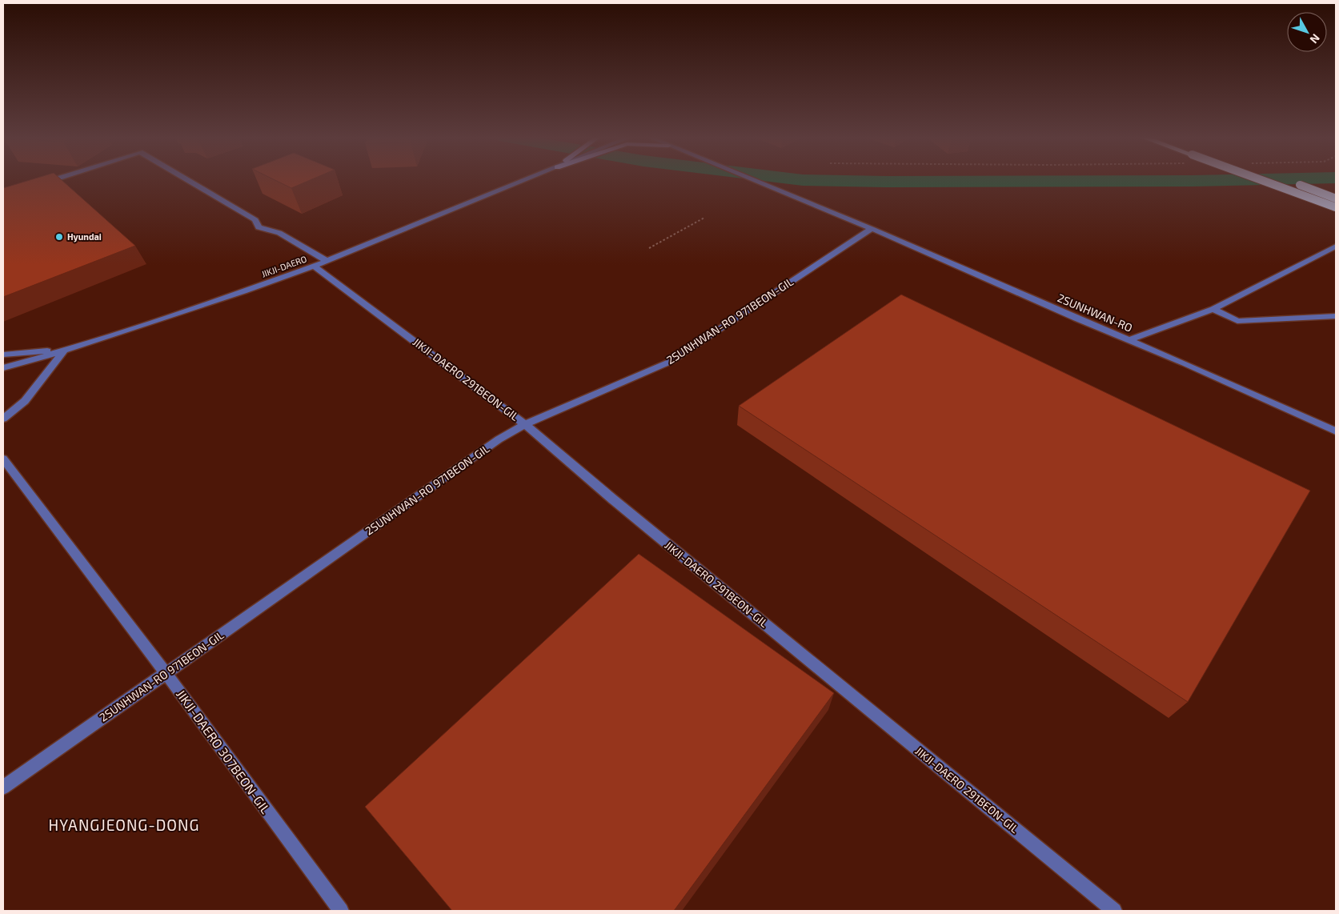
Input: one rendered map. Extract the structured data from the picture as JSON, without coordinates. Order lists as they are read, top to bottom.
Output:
{
  "streets": {
    "street": [
      "JIKJI-DAERO",
      "2SUNHWAN-RO",
      "2SUNHWAN-RO 971BEON-GIL",
      "JIKJI-DAERO 291BEON-GIL",
      "JIKJI-DAERO 307BEON-GIL"
    ]
  },
  "crossings": [
    ["JIKJI-DAERO", "JIKJI-DAERO 291BEON-GIL"],
    ["2SUNHWAN-RO", "2SUNHWAN-RO 971BEON-GIL"],
    ["2SUNHWAN-RO 971BEON-GIL", "JIKJI-DAERO 291BEON-GIL"],
    ["2SUNHWAN-RO 971BEON-GIL", "JIKJI-DAERO 307BEON-GIL"]
  ],
  "districts": ["HYANGJEONG-DONG"],
  "places": ["Hyundai"],
  "north": "bottom right"
}
